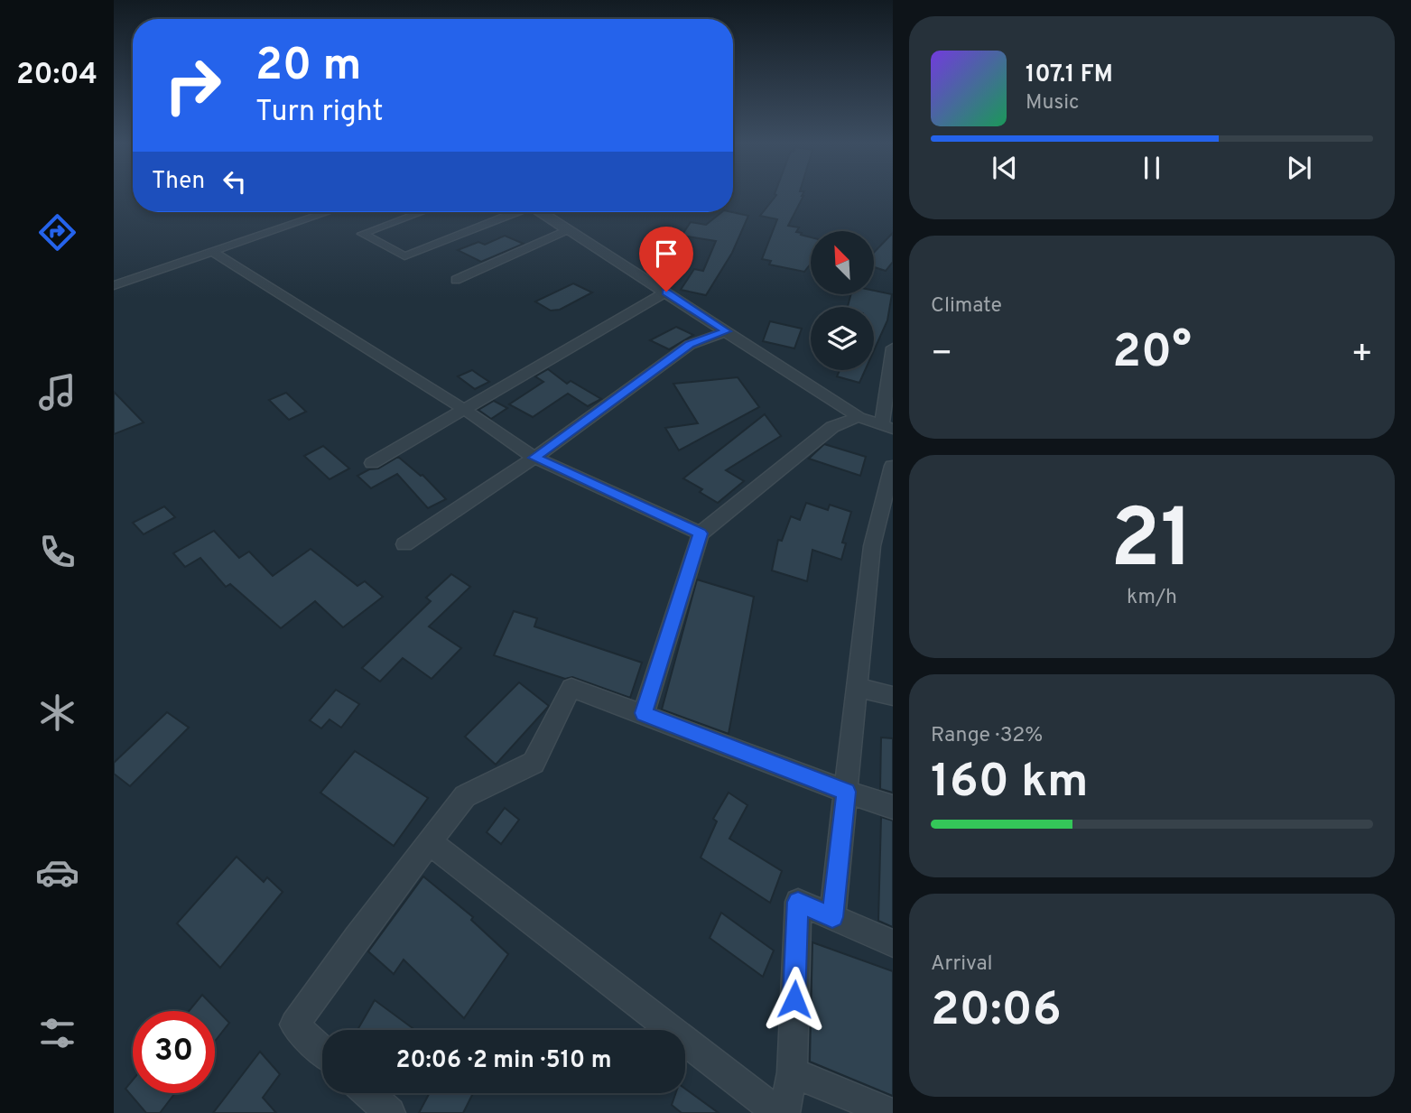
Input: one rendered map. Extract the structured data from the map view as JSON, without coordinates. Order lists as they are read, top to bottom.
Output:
{
  "north": "top left",
  "page": {
    "tabs": "20:04",
    "turn": ["20 m", "Turn right"],
    "song": ["107.1 FM", "Music"],
    "then": "Then",
    "tile": [
      "Climate",
      ["21", "km/h"],
      ["Range · 32%", "160 km"],
      ["Arrival", "20:06"]
    ],
    "heat": ["−", "20°", "+"],
    "limit": "30",
    "trip": "20:06 · 2 min · 510 m"
  }
}
